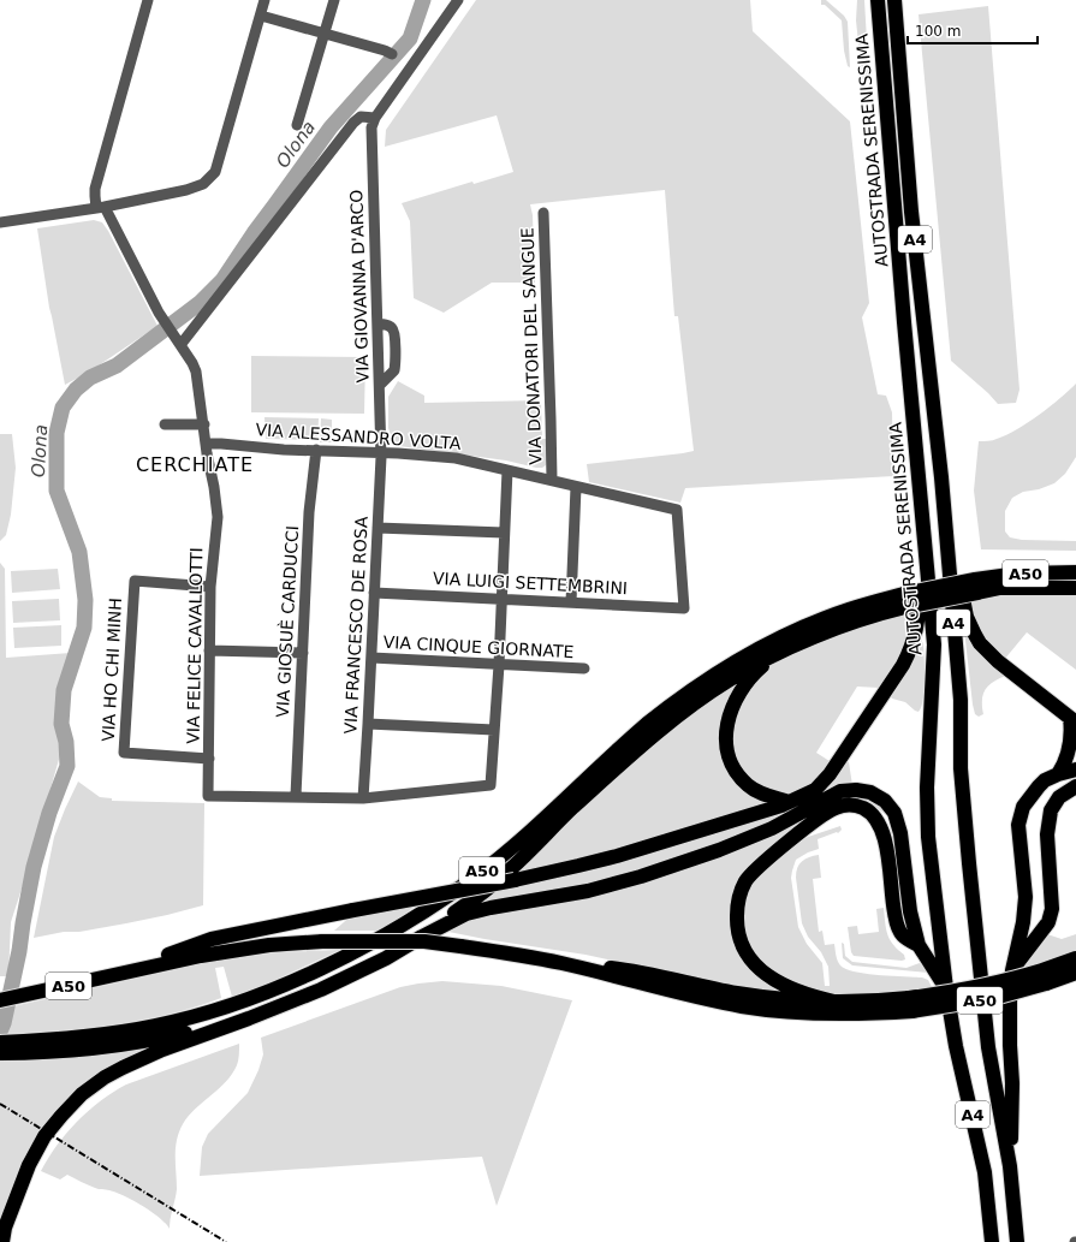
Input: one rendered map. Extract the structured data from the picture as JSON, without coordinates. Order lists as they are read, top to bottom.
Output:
{
  "streets": {
    "highway": ["AUTOSTRADA SERENISSIMA", "A4", "A50"],
    "street": [
      "VIA GIOVANNA D'ARCO",
      "VIA DONATORI DEL SANGUE",
      "VIA ALESSANDRO VOLTA",
      "VIA LUIGI SETTEMBRINI",
      "VIA GIOSUÈ CARDUCCI",
      "VIA FRANCESCO DE ROSA",
      "VIA FELICE CAVALLOTTI",
      "VIA CINQUE GIORNATE",
      "VIA HO CHI MINH"
    ]
  },
  "crossings": [
    ["VIA GIOVANNA D'ARCO", "VIA ALESSANDRO VOLTA"],
    ["VIA GIOVANNA D'ARCO", "VIA FRANCESCO DE ROSA"],
    ["VIA DONATORI DEL SANGUE", "VIA ALESSANDRO VOLTA"],
    ["VIA ALESSANDRO VOLTA", "VIA LUIGI SETTEMBRINI"],
    ["VIA ALESSANDRO VOLTA", "VIA GIOSUÈ CARDUCCI"],
    ["VIA ALESSANDRO VOLTA", "VIA FRANCESCO DE ROSA"],
    ["VIA ALESSANDRO VOLTA", "VIA FELICE CAVALLOTTI"],
    ["VIA LUIGI SETTEMBRINI", "VIA FRANCESCO DE ROSA"],
    ["VIA GIOSUÈ CARDUCCI", "VIA FELICE CAVALLOTTI"],
    ["VIA FRANCESCO DE ROSA", "VIA CINQUE GIORNATE"],
    ["VIA FELICE CAVALLOTTI", "VIA HO CHI MINH"]
  ],
  "districts": ["CERCHIATE"],
  "water": ["Olona"],
  "scale_bar": "100 m"
}
